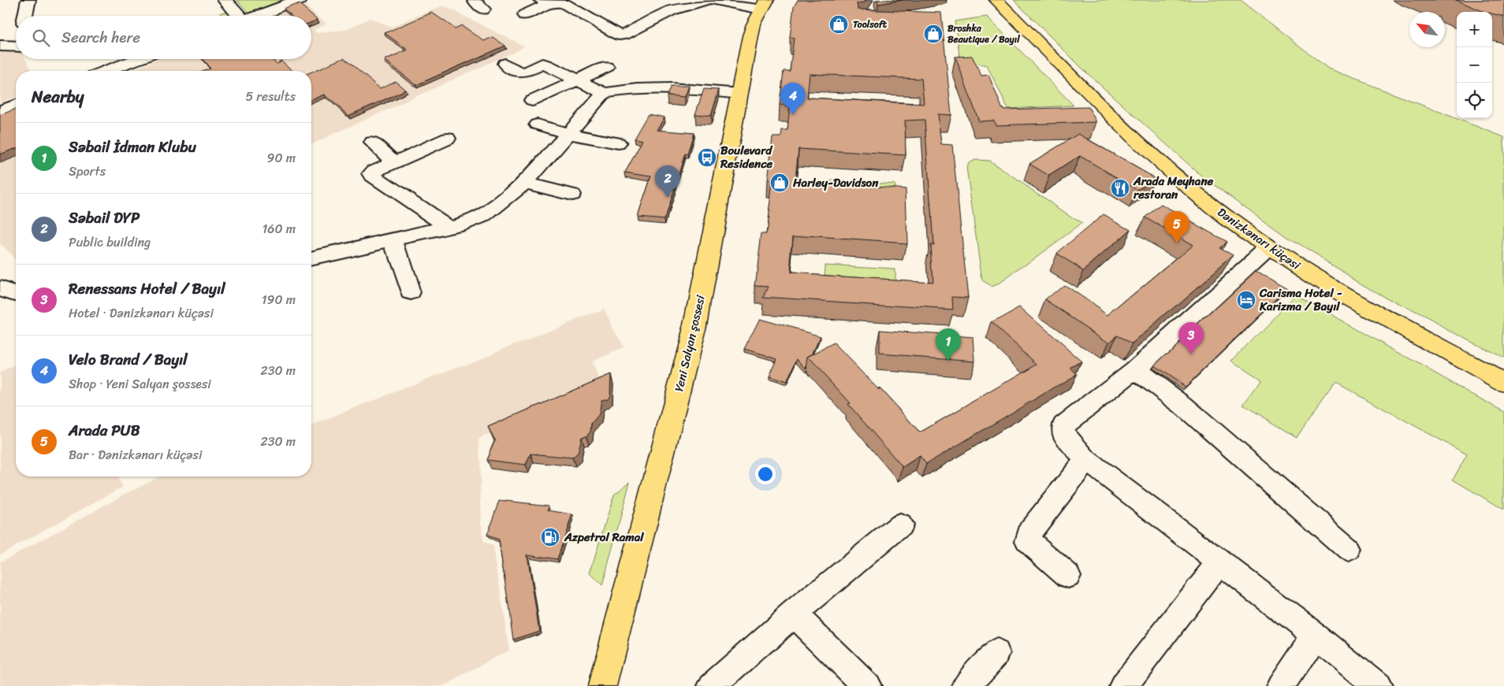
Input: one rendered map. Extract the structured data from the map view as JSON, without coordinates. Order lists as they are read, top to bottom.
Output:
{
  "streets": {
    "highway": ["Dənizkənarı küçəsi", "Yeni Salyan şossesi"]
  },
  "places": {
    "shop": ["Toolsoft", "Broshka Beautique / Bayıl", "Harley-Davidson"],
    "bus stop": ["Boulevard Residence"],
    "restaurant": ["Arada Meyhane restoran"],
    "hotel": ["Carisma Hotel - Karizma / Bayıl"],
    "fuel station": ["Azpetrol Ramal"]
  },
  "north": "top left",
  "page": {
    "map_buttons": ["+", "−"],
    "search": "Search here",
    "heading": ["Nearby", "5 results"],
    "pins": [
      "4",
      "2",
      "5",
      "3",
      "1"
    ],
    "list": [
      {
        "mark": "1",
        "name": "Səbail İdman Klubu",
        "note": "Sports",
        "value": "90 m"
      },
      {
        "mark": "2",
        "name": "Səbail DYP",
        "note": "Public building",
        "value": "160 m"
      },
      {
        "mark": "3",
        "name": "Renessans Hotel / Bayıl",
        "note": "Hotel · Dənizkənarı küçəsi",
        "value": "190 m"
      },
      {
        "mark": "4",
        "name": "Velo Brand / Bayıl",
        "note": "Shop · Yeni Salyan şossesi",
        "value": "230 m"
      },
      {
        "mark": "5",
        "name": "Arada PUB",
        "note": "Bar · Dənizkənarı küçəsi",
        "value": "230 m"
      }
    ]
  }
}
